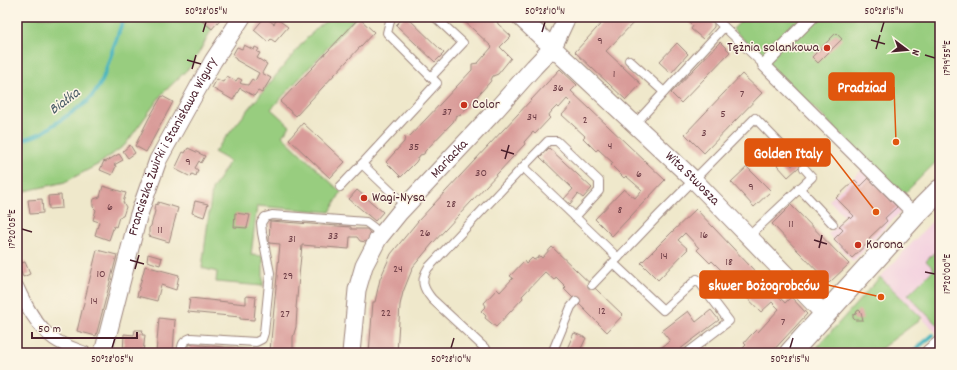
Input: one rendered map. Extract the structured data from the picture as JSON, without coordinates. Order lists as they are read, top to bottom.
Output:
{
  "streets": {
    "street": ["Franciszka Żwirki i Stanisława Wigury", "Mariacka", "Wita Stwosza"]
  },
  "crossings": [
    ["Mariacka", "Wita Stwosza"]
  ],
  "water": ["Białka"],
  "places": [
    "Tężnia solankowa",
    "Color",
    "Pradziad",
    "Wagi-Nysa",
    "Golden Italy",
    "Korona",
    "skwer Bożogrobców"
  ],
  "house_numbers": [
    "9",
    "1",
    "36",
    "7",
    "37",
    "5",
    "34",
    "2",
    "3",
    "4",
    "35",
    "9",
    "30",
    "6",
    "9",
    "28",
    "6",
    "8",
    "11",
    "11",
    "26",
    "16",
    "33",
    "31",
    "14",
    "18",
    "24",
    "10",
    "29",
    "14",
    "12",
    "22",
    "27",
    "7"
  ],
  "scale_bar": "50 m",
  "north": "right",
  "coordinates": [
    "50°28'05\"N",
    "50°28'10\"N",
    "50°28'15\"N",
    "17°19'55\"E",
    "17°20'05\"E",
    "17°20'00\"E"
  ]
}
